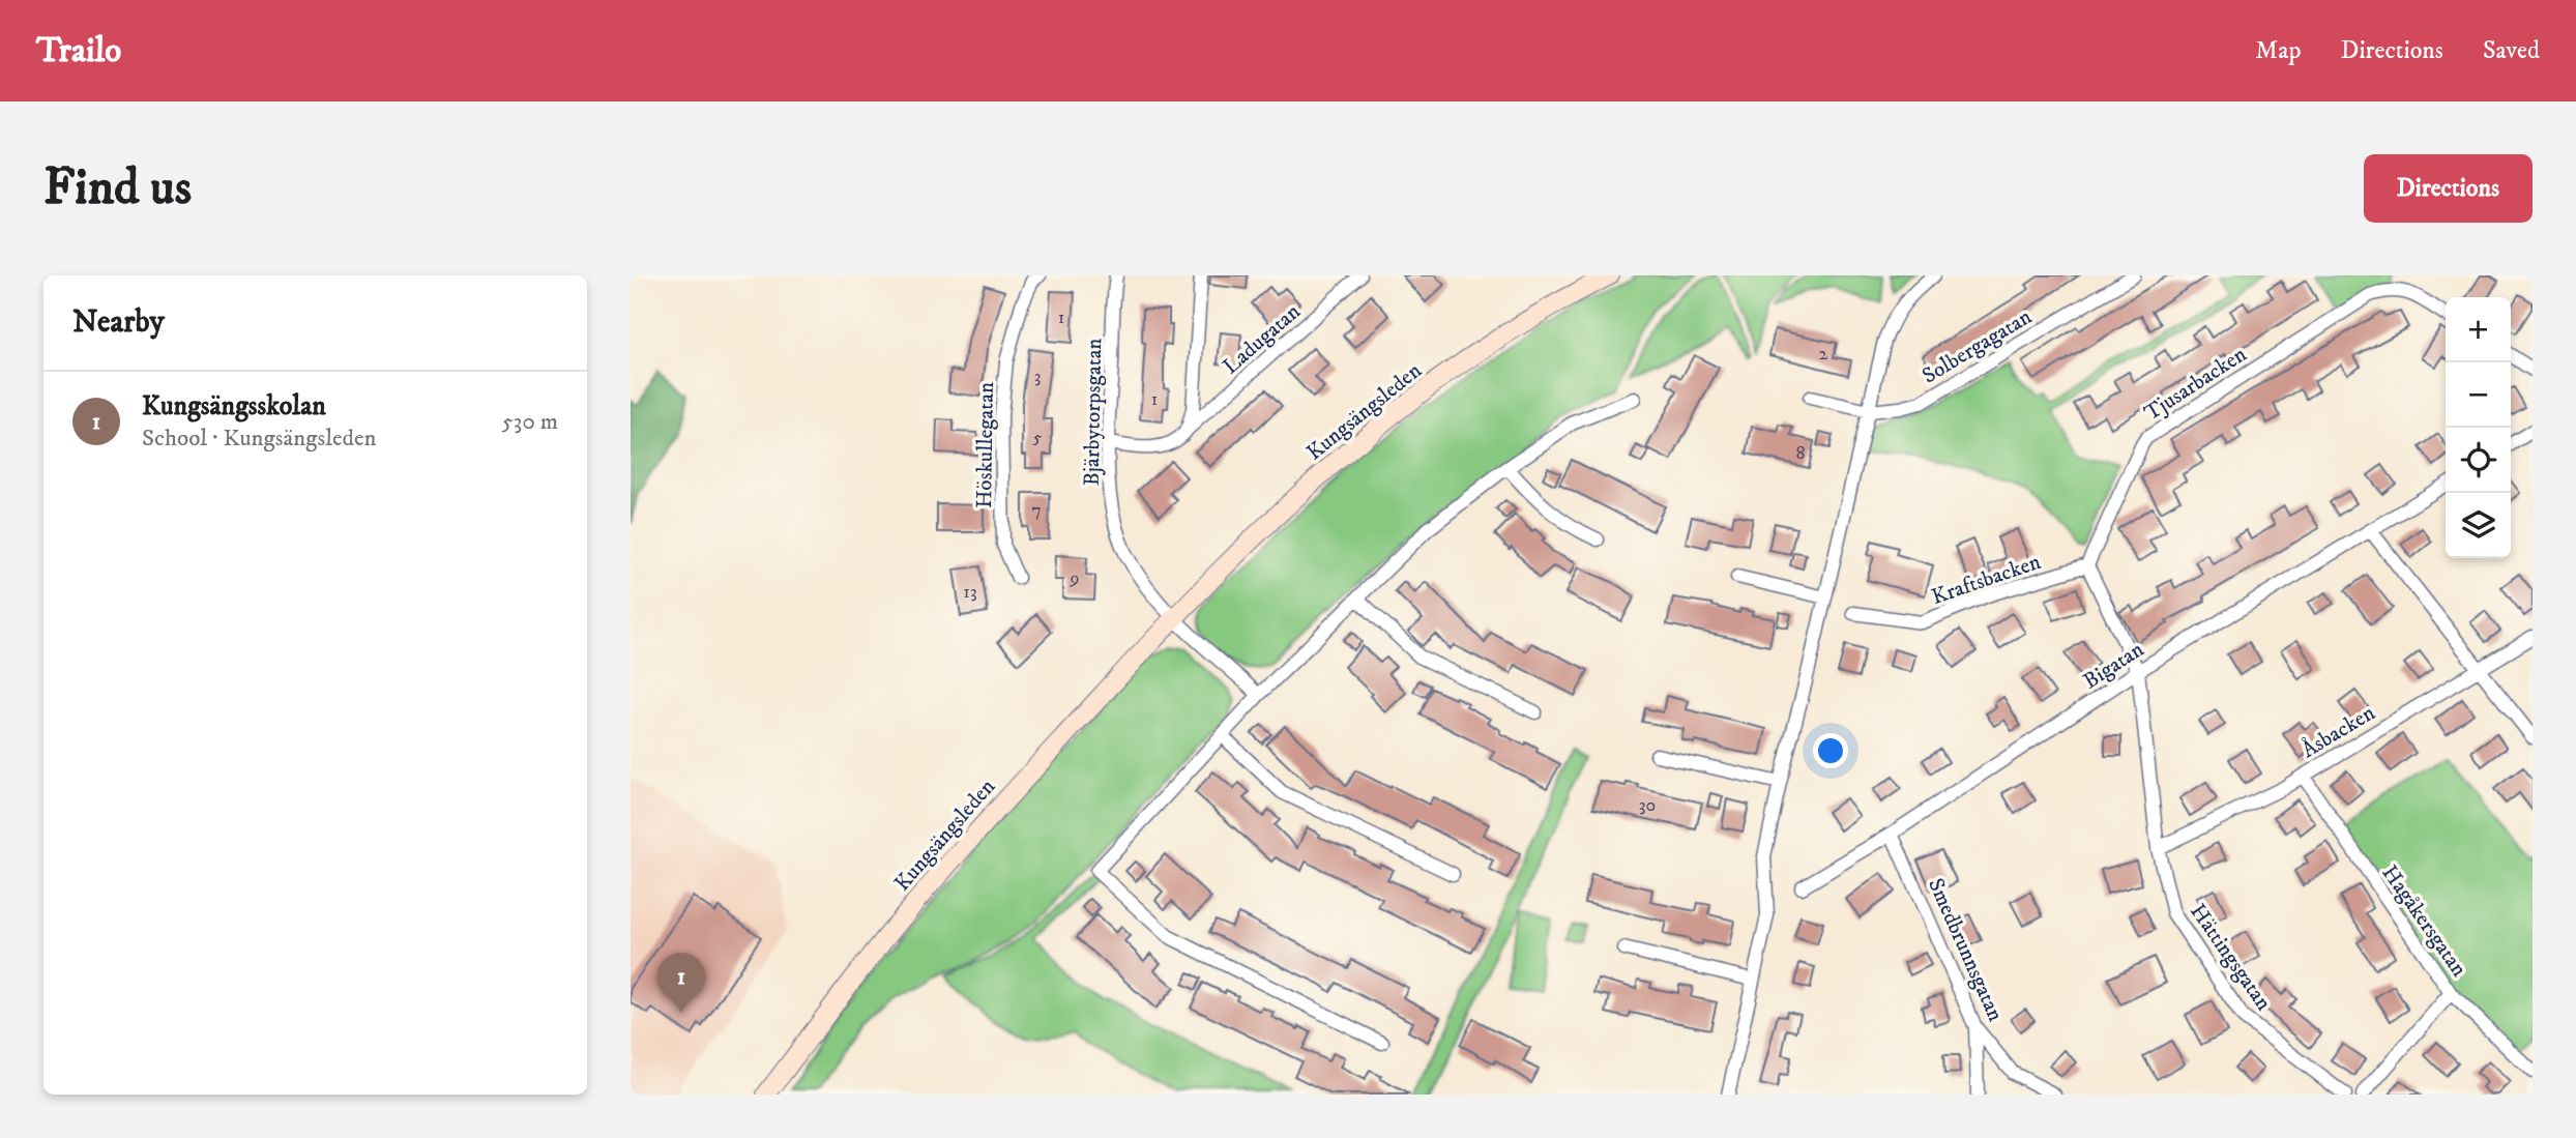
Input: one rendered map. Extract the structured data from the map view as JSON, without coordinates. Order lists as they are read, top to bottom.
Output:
{
  "streets": {
    "main road": ["Kungsängsleden"],
    "street": [
      "Ladugatan",
      "Solbergagatan",
      "Tjusarbacken",
      "Bjärbytorpsgatan",
      "Höskullegatan",
      "Kraftsbacken",
      "Bigatan",
      "Åsbacken",
      "Hagåkersgatan",
      "Smedbrunnsgatan",
      "Hättingsgatan"
    ]
  },
  "crossings": [
    ["Ladugatan", "Bjärbytorpsgatan"],
    ["Tjusarbacken", "Kraftsbacken"],
    ["Kungsängsleden", "Bjärbytorpsgatan"],
    ["Bigatan", "Smedbrunnsgatan"],
    ["Bigatan", "Hättingsgatan"],
    ["Åsbacken", "Hagåkersgatan"],
    ["Åsbacken", "Hättingsgatan"]
  ],
  "house_numbers": [
    "1",
    "2",
    "3",
    "1",
    "5",
    "8",
    "7",
    "9",
    "13",
    "30"
  ],
  "page": {
    "header": "Trailo",
    "nav": ["Map", "Directions", "Saved"],
    "buttons": "Directions",
    "title": "Find us",
    "heading": "Nearby",
    "map_buttons": ["+", "−"],
    "list": [
      {
        "mark": "1",
        "name": "Kungsängsskolan",
        "note": "School · Kungsängsleden",
        "value": "530 m"
      }
    ],
    "pins": "1"
  }
}
